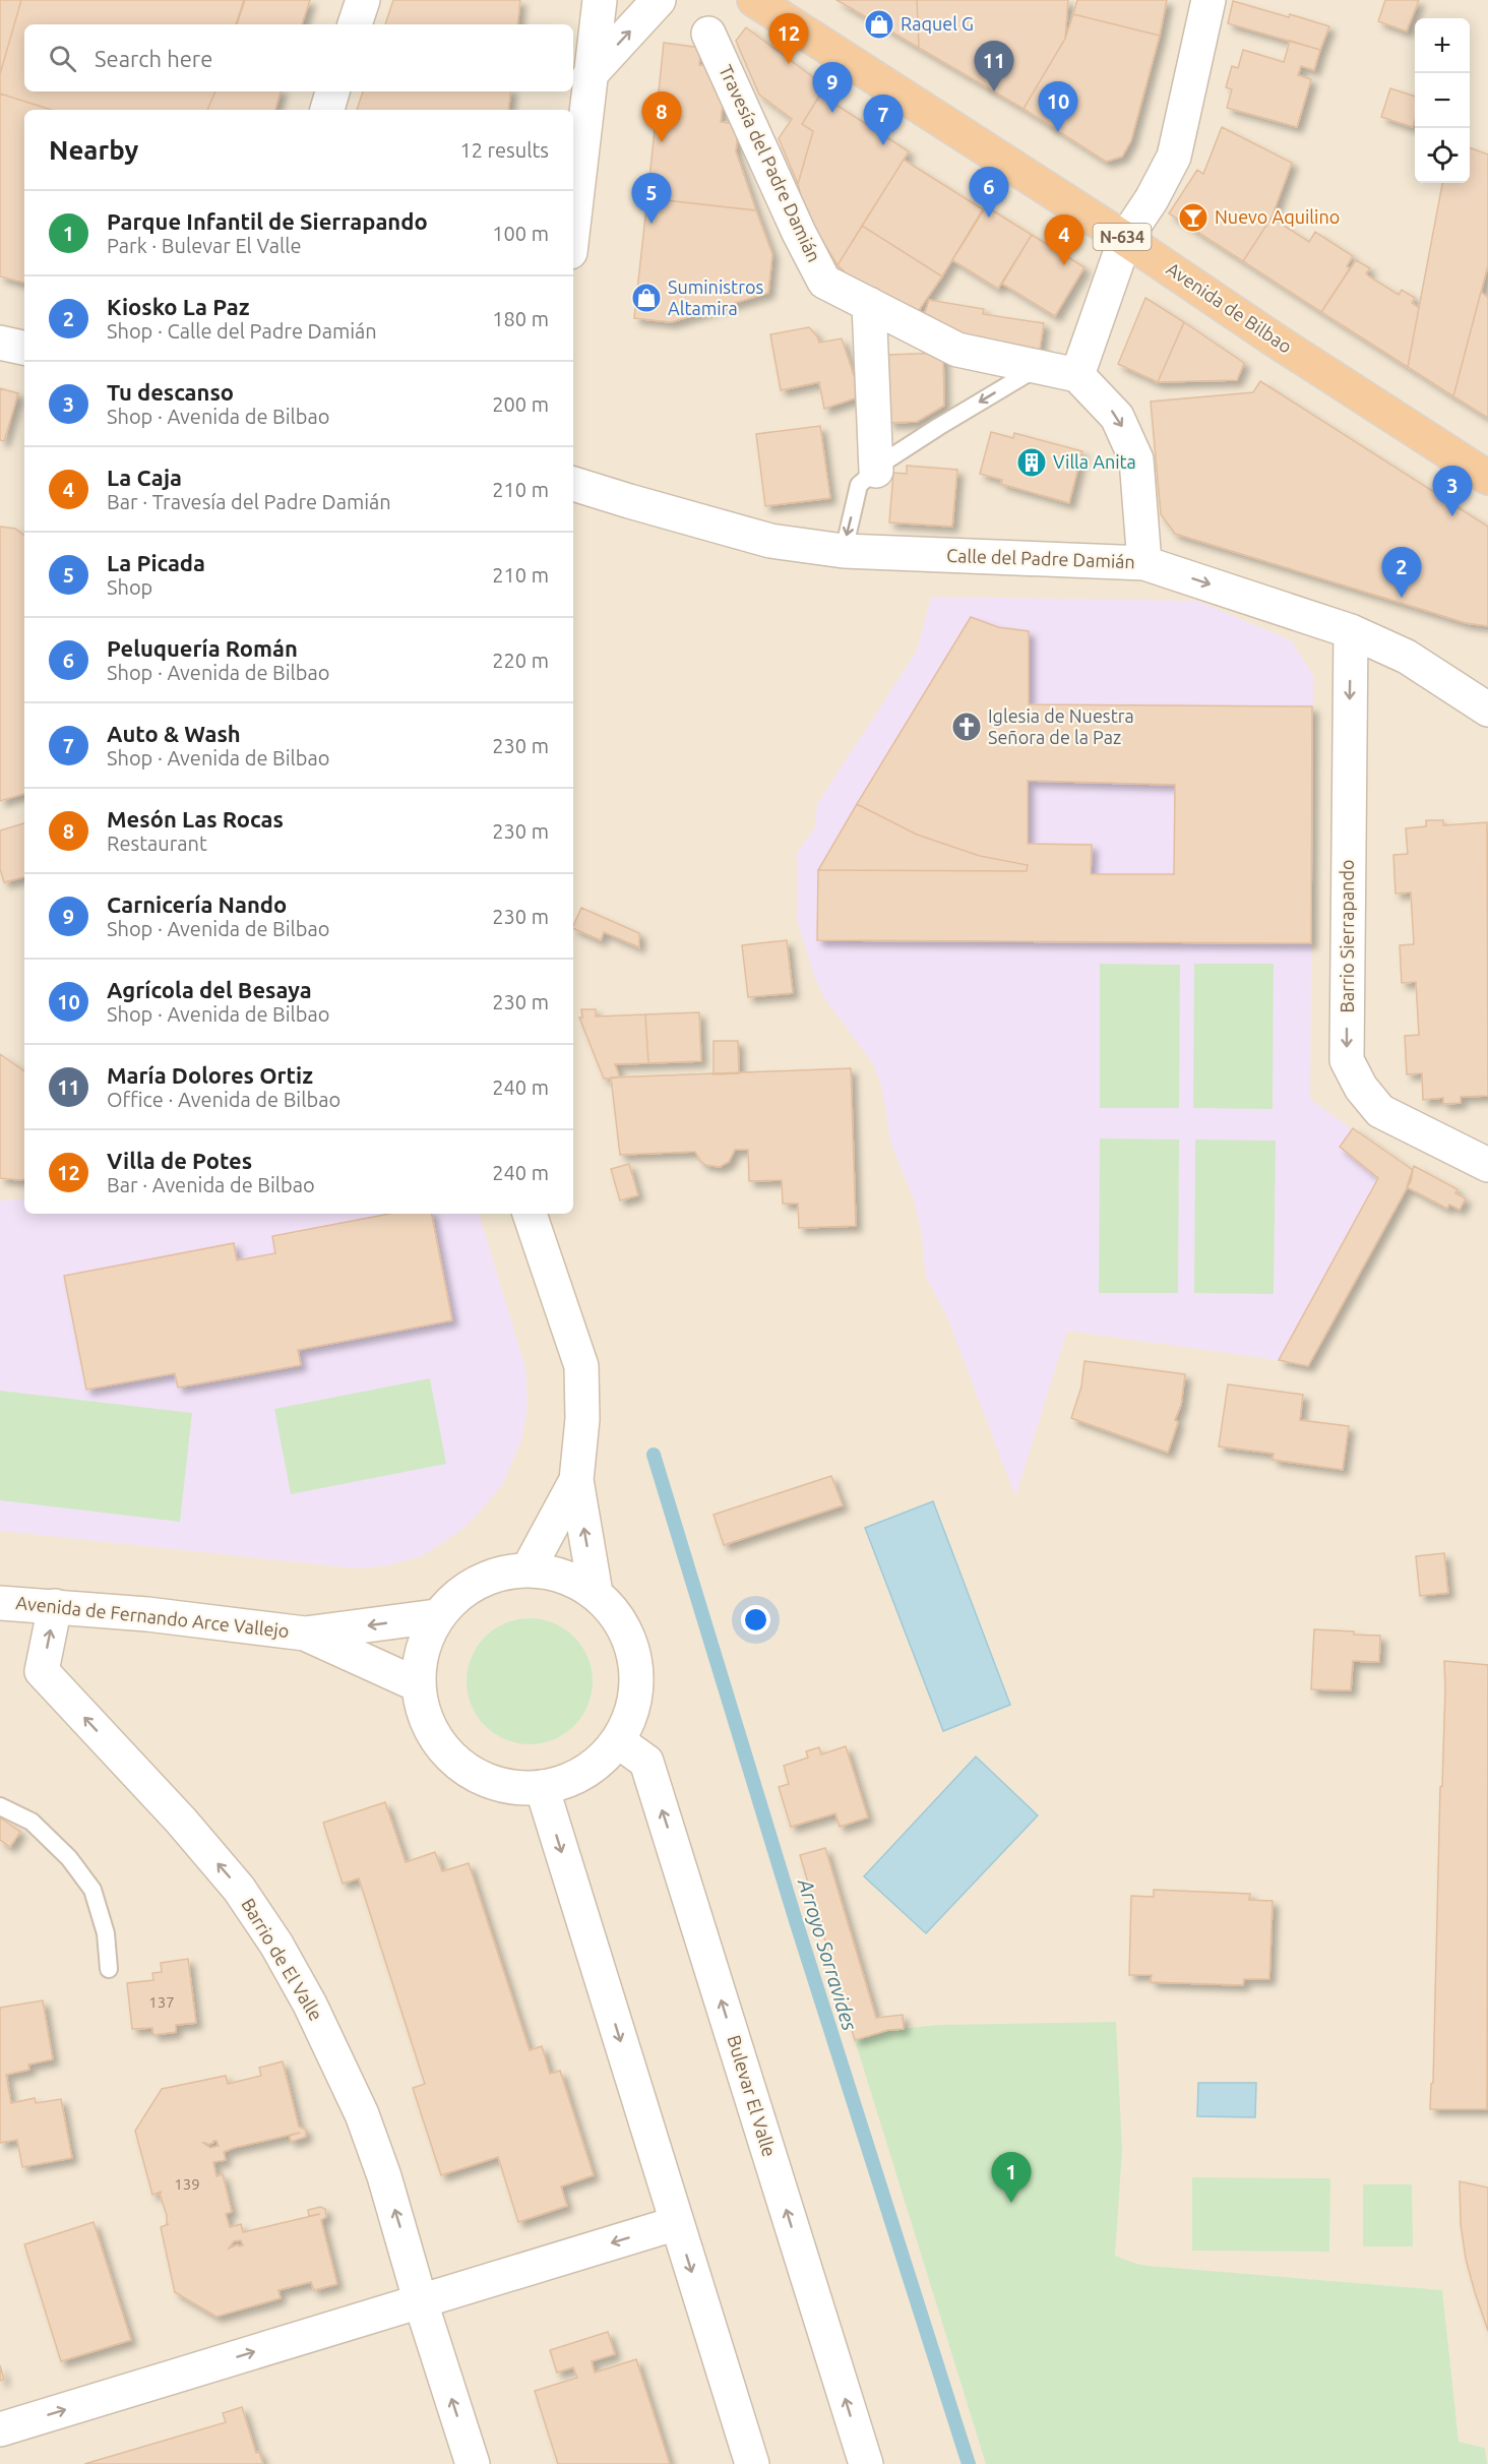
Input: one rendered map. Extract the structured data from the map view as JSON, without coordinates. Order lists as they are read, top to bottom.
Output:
{
  "streets": {
    "highway": ["N-634", "Avenida de Bilbao"],
    "street": [
      "Travesía del Padre Damián",
      "Calle del Padre Damián",
      "Barrio Sierrapando",
      "Avenida de Fernando Arce Vallejo",
      "Barrio de El Valle",
      "Bulevar El Valle"
    ]
  },
  "crossings": [
    ["Calle del Padre Damián", "Barrio Sierrapando"],
    ["Avenida de Fernando Arce Vallejo", "Barrio de El Valle"]
  ],
  "one_way": ["Barrio Sierrapando"],
  "water": ["Arroyo Sorravides"],
  "places": {
    "shop": ["Raquel G", "Suministros Altamira"],
    "bar": ["Nuevo Aquilino"],
    "building": ["Villa Anita"],
    "church": ["Iglesia de Nuestra Señora de la Paz"]
  },
  "house_numbers": ["137", "139"],
  "page": {
    "pins": [
      "12",
      "11",
      "9",
      "10",
      "8",
      "7",
      "6",
      "5",
      "4",
      "3",
      "2",
      "1"
    ],
    "map_buttons": ["+", "−"],
    "search": "Search here",
    "heading": ["Nearby", "12 results"],
    "list": [
      {
        "mark": "1",
        "name": "Parque Infantil de Sierrapando",
        "note": "Park · Bulevar El Valle",
        "value": "100 m"
      },
      {
        "mark": "2",
        "name": "Kiosko La Paz",
        "note": "Shop · Calle del Padre Damián",
        "value": "180 m"
      },
      {
        "mark": "3",
        "name": "Tu descanso",
        "note": "Shop · Avenida de Bilbao",
        "value": "200 m"
      },
      {
        "mark": "4",
        "name": "La Caja",
        "note": "Bar · Travesía del Padre Damián",
        "value": "210 m"
      },
      {
        "mark": "5",
        "name": "La Picada",
        "note": "Shop",
        "value": "210 m"
      },
      {
        "mark": "6",
        "name": "Peluquería Román",
        "note": "Shop · Avenida de Bilbao",
        "value": "220 m"
      },
      {
        "mark": "7",
        "name": "Auto & Wash",
        "note": "Shop · Avenida de Bilbao",
        "value": "230 m"
      },
      {
        "mark": "8",
        "name": "Mesón Las Rocas",
        "note": "Restaurant",
        "value": "230 m"
      },
      {
        "mark": "9",
        "name": "Carnicería Nando",
        "note": "Shop · Avenida de Bilbao",
        "value": "230 m"
      },
      {
        "mark": "10",
        "name": "Agrícola del Besaya",
        "note": "Shop · Avenida de Bilbao",
        "value": "230 m"
      },
      {
        "mark": "11",
        "name": "María Dolores Ortiz",
        "note": "Office · Avenida de Bilbao",
        "value": "240 m"
      },
      {
        "mark": "12",
        "name": "Villa de Potes",
        "note": "Bar · Avenida de Bilbao",
        "value": "240 m"
      }
    ]
  }
}
